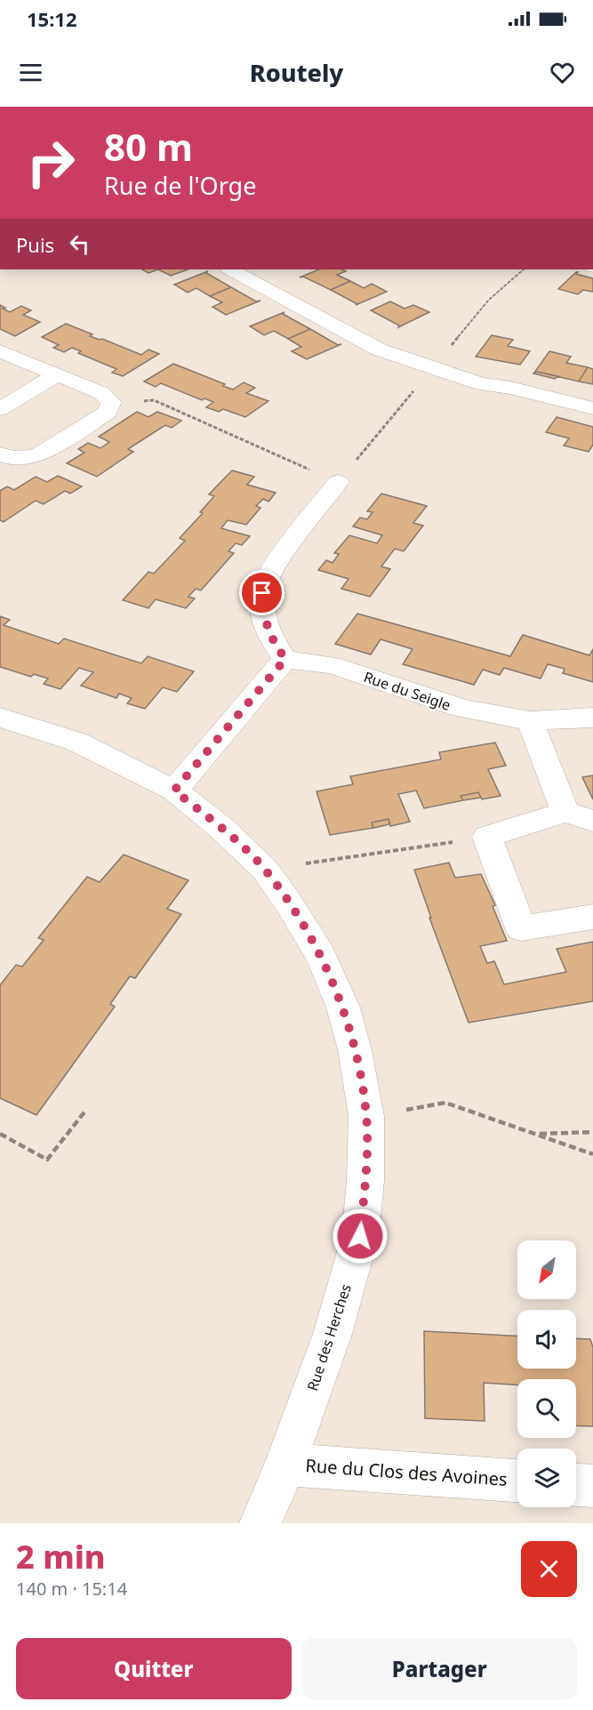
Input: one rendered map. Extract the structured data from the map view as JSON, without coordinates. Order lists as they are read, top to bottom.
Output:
{
  "streets": {
    "street": ["Rue du Seigle", "Rue des Herches", "Rue du Clos des Avoines"]
  },
  "crossings": [
    ["Rue des Herches", "Rue du Clos des Avoines"]
  ],
  "north": "bottom left",
  "page": {
    "status": "15:12",
    "header": "Routely",
    "turn": ["80 m", "Rue de l'Orge"],
    "then": "Puis",
    "heading": ["2 min", "140 m · 15:14"],
    "buttons": ["Quitter", "Partager"]
  }
}
